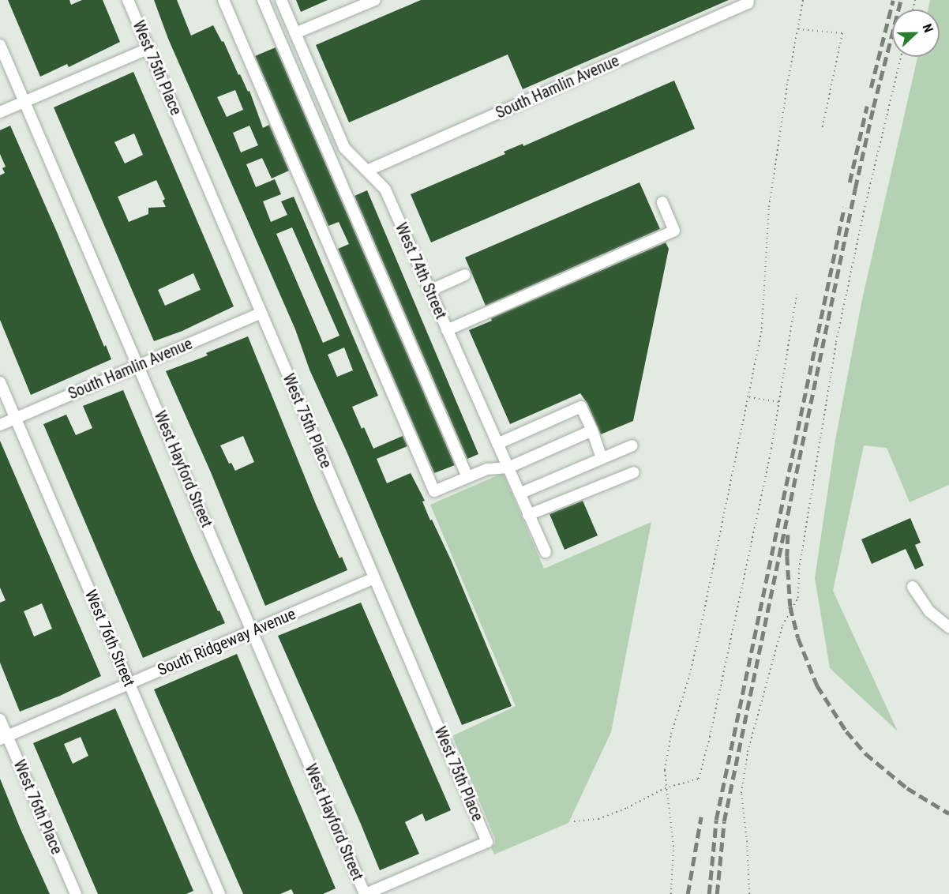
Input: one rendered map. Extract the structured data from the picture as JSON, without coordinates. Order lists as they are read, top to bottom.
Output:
{
  "streets": {
    "street": [
      "West 75th Place",
      "South Hamlin Avenue",
      "West 74th Street",
      "West Hayford Street",
      "West 76th Street",
      "South Ridgeway Avenue",
      "West 76th Place"
    ]
  },
  "crossings": [
    ["West 75th Place", "South Hamlin Avenue"],
    ["West 75th Place", "West Hayford Street"],
    ["West 75th Place", "South Ridgeway Avenue"],
    ["South Hamlin Avenue", "West 74th Street"],
    ["South Hamlin Avenue", "West Hayford Street"],
    ["South Hamlin Avenue", "West 76th Street"],
    ["West Hayford Street", "South Ridgeway Avenue"],
    ["West 76th Street", "South Ridgeway Avenue"],
    ["South Ridgeway Avenue", "West 76th Place"]
  ],
  "north": "right"
}
